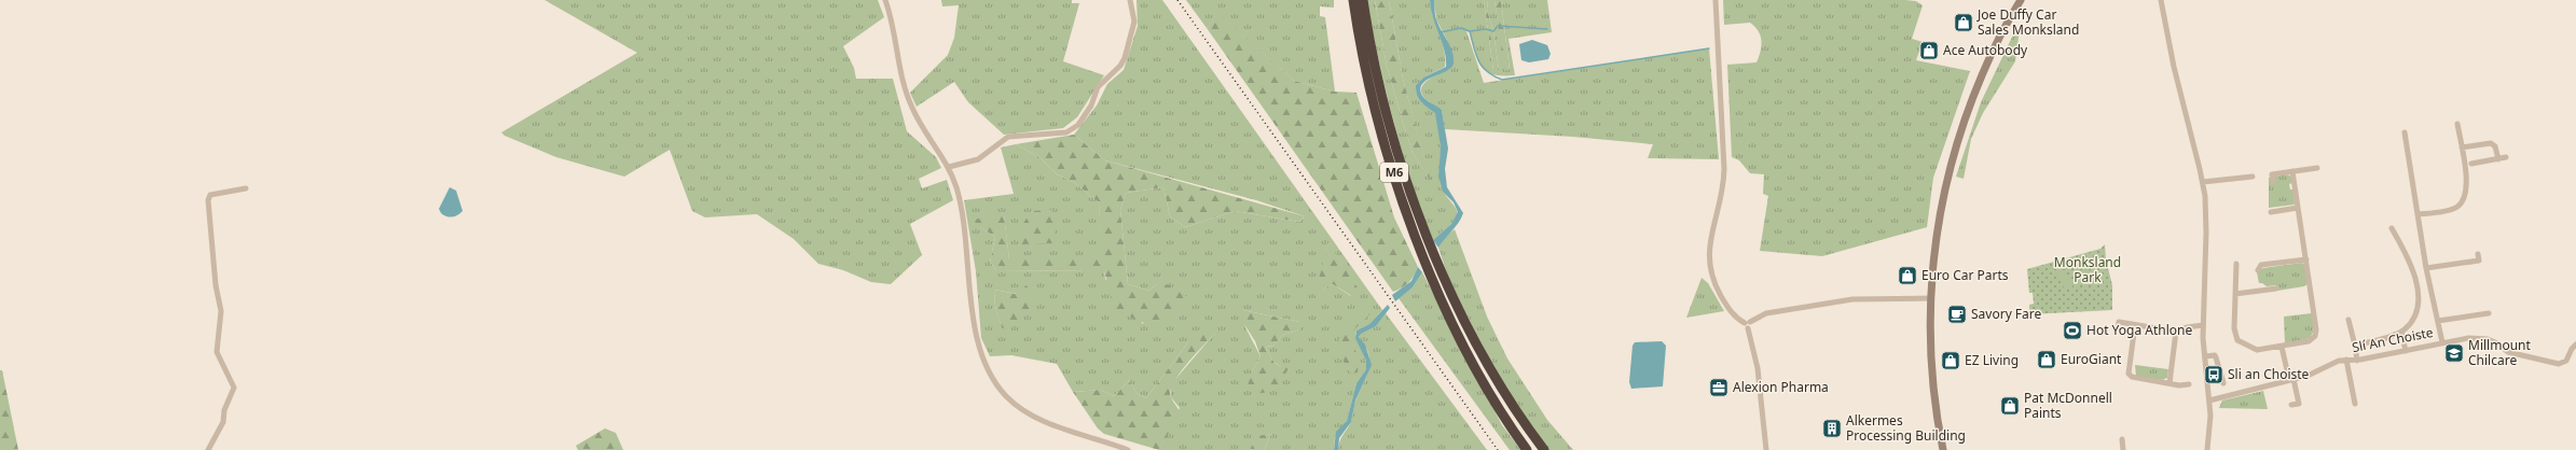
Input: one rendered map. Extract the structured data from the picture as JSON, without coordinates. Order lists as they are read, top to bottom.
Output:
{
  "streets": {
    "highway": ["M6"],
    "street": ["Slí An Choiste"]
  },
  "parks": ["Monksland Park"],
  "places": {
    "shop": [
      "Joe Duffy Car Sales Monksland",
      "Ace Autobody",
      "Euro Car Parts",
      "EuroGiant",
      "EZ Living",
      "Pat McDonnell Paints"
    ],
    "cafe": ["Savory Fare"],
    "sports": ["Hot Yoga Athlone"],
    "school or university": ["Millmount Chilcare"],
    "bus stop": ["Sli an Choiste"],
    "office": ["Alexion Pharma"],
    "building": ["Alkermes Processing Building"]
  }
}
